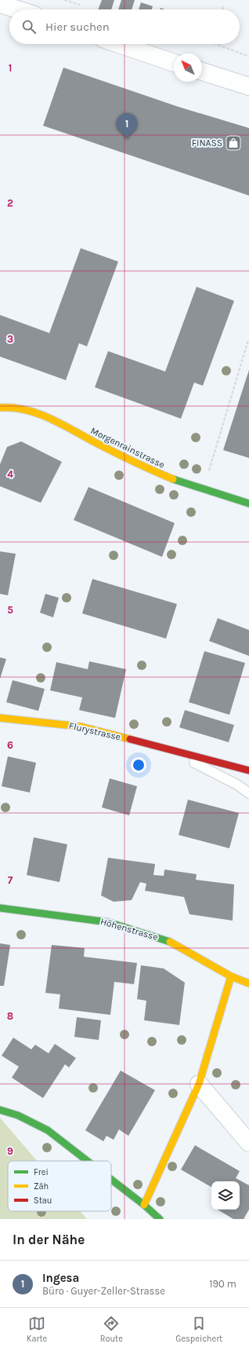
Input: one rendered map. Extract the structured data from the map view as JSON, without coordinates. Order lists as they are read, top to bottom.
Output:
{
  "streets": {
    "street": ["Morgenrainstrasse", "Flurystrasse", "Höhenstrasse"]
  },
  "places": {
    "shop": ["FINASS"]
  },
  "legend": ["Frei", "Zäh", "Stau"],
  "north": "top left",
  "page": {
    "search": "Hier suchen",
    "pins": "1",
    "heading": "In der Nähe",
    "list": [
      {
        "mark": "1",
        "name": "Ingesa",
        "note": "Büro · Guyer-Zeller-Strasse",
        "value": "190 m"
      }
    ],
    "nav": ["Karte", "Route", "Gespeichert"]
  },
  "grid": {
    "rows": [
      "1",
      "2",
      "3",
      "4",
      "5",
      "6",
      "7",
      "8",
      "9"
    ]
  }
}
